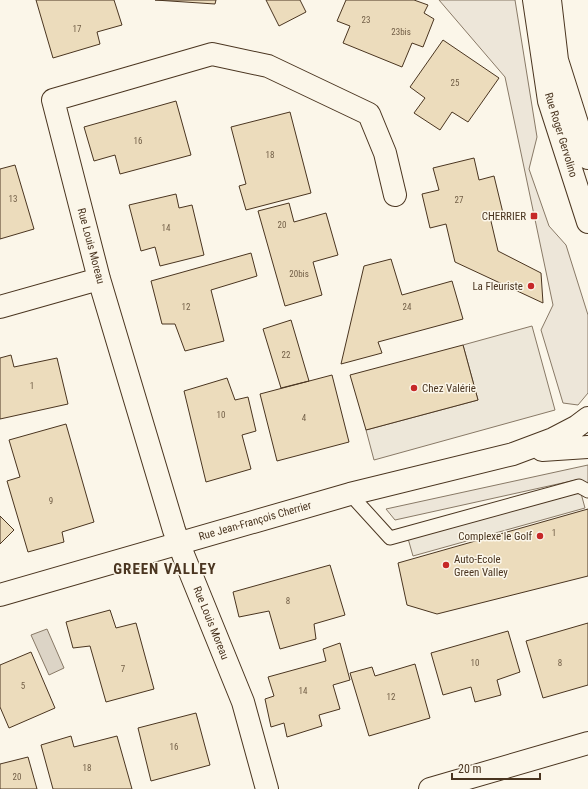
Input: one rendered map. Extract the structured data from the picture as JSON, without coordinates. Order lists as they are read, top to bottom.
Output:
{
  "streets": {
    "street": ["Rue Roger Gervolino", "Rue Louis Moreau", "Rue Jean-François Cherrier"]
  },
  "crossings": [
    ["Rue Louis Moreau", "Rue Jean-François Cherrier"]
  ],
  "districts": ["GREEN VALLEY"],
  "places": {
    "transit": ["CHERRIER"],
    "other": [
      "La Fleuriste",
      "Chez Valérie",
      "Complexe le Golf",
      "Auto-Ecole Green Valley"
    ]
  },
  "house_numbers": [
    "23",
    "17",
    "23bis",
    "25",
    "16",
    "18",
    "13",
    "27",
    "20",
    "14",
    "20bis",
    "12",
    "24",
    "22",
    "1",
    "10",
    "4",
    "9",
    "1",
    "8",
    "10",
    "8",
    "7",
    "5",
    "14",
    "12",
    "16",
    "18",
    "20"
  ],
  "scale_bar": "20 m"
}
